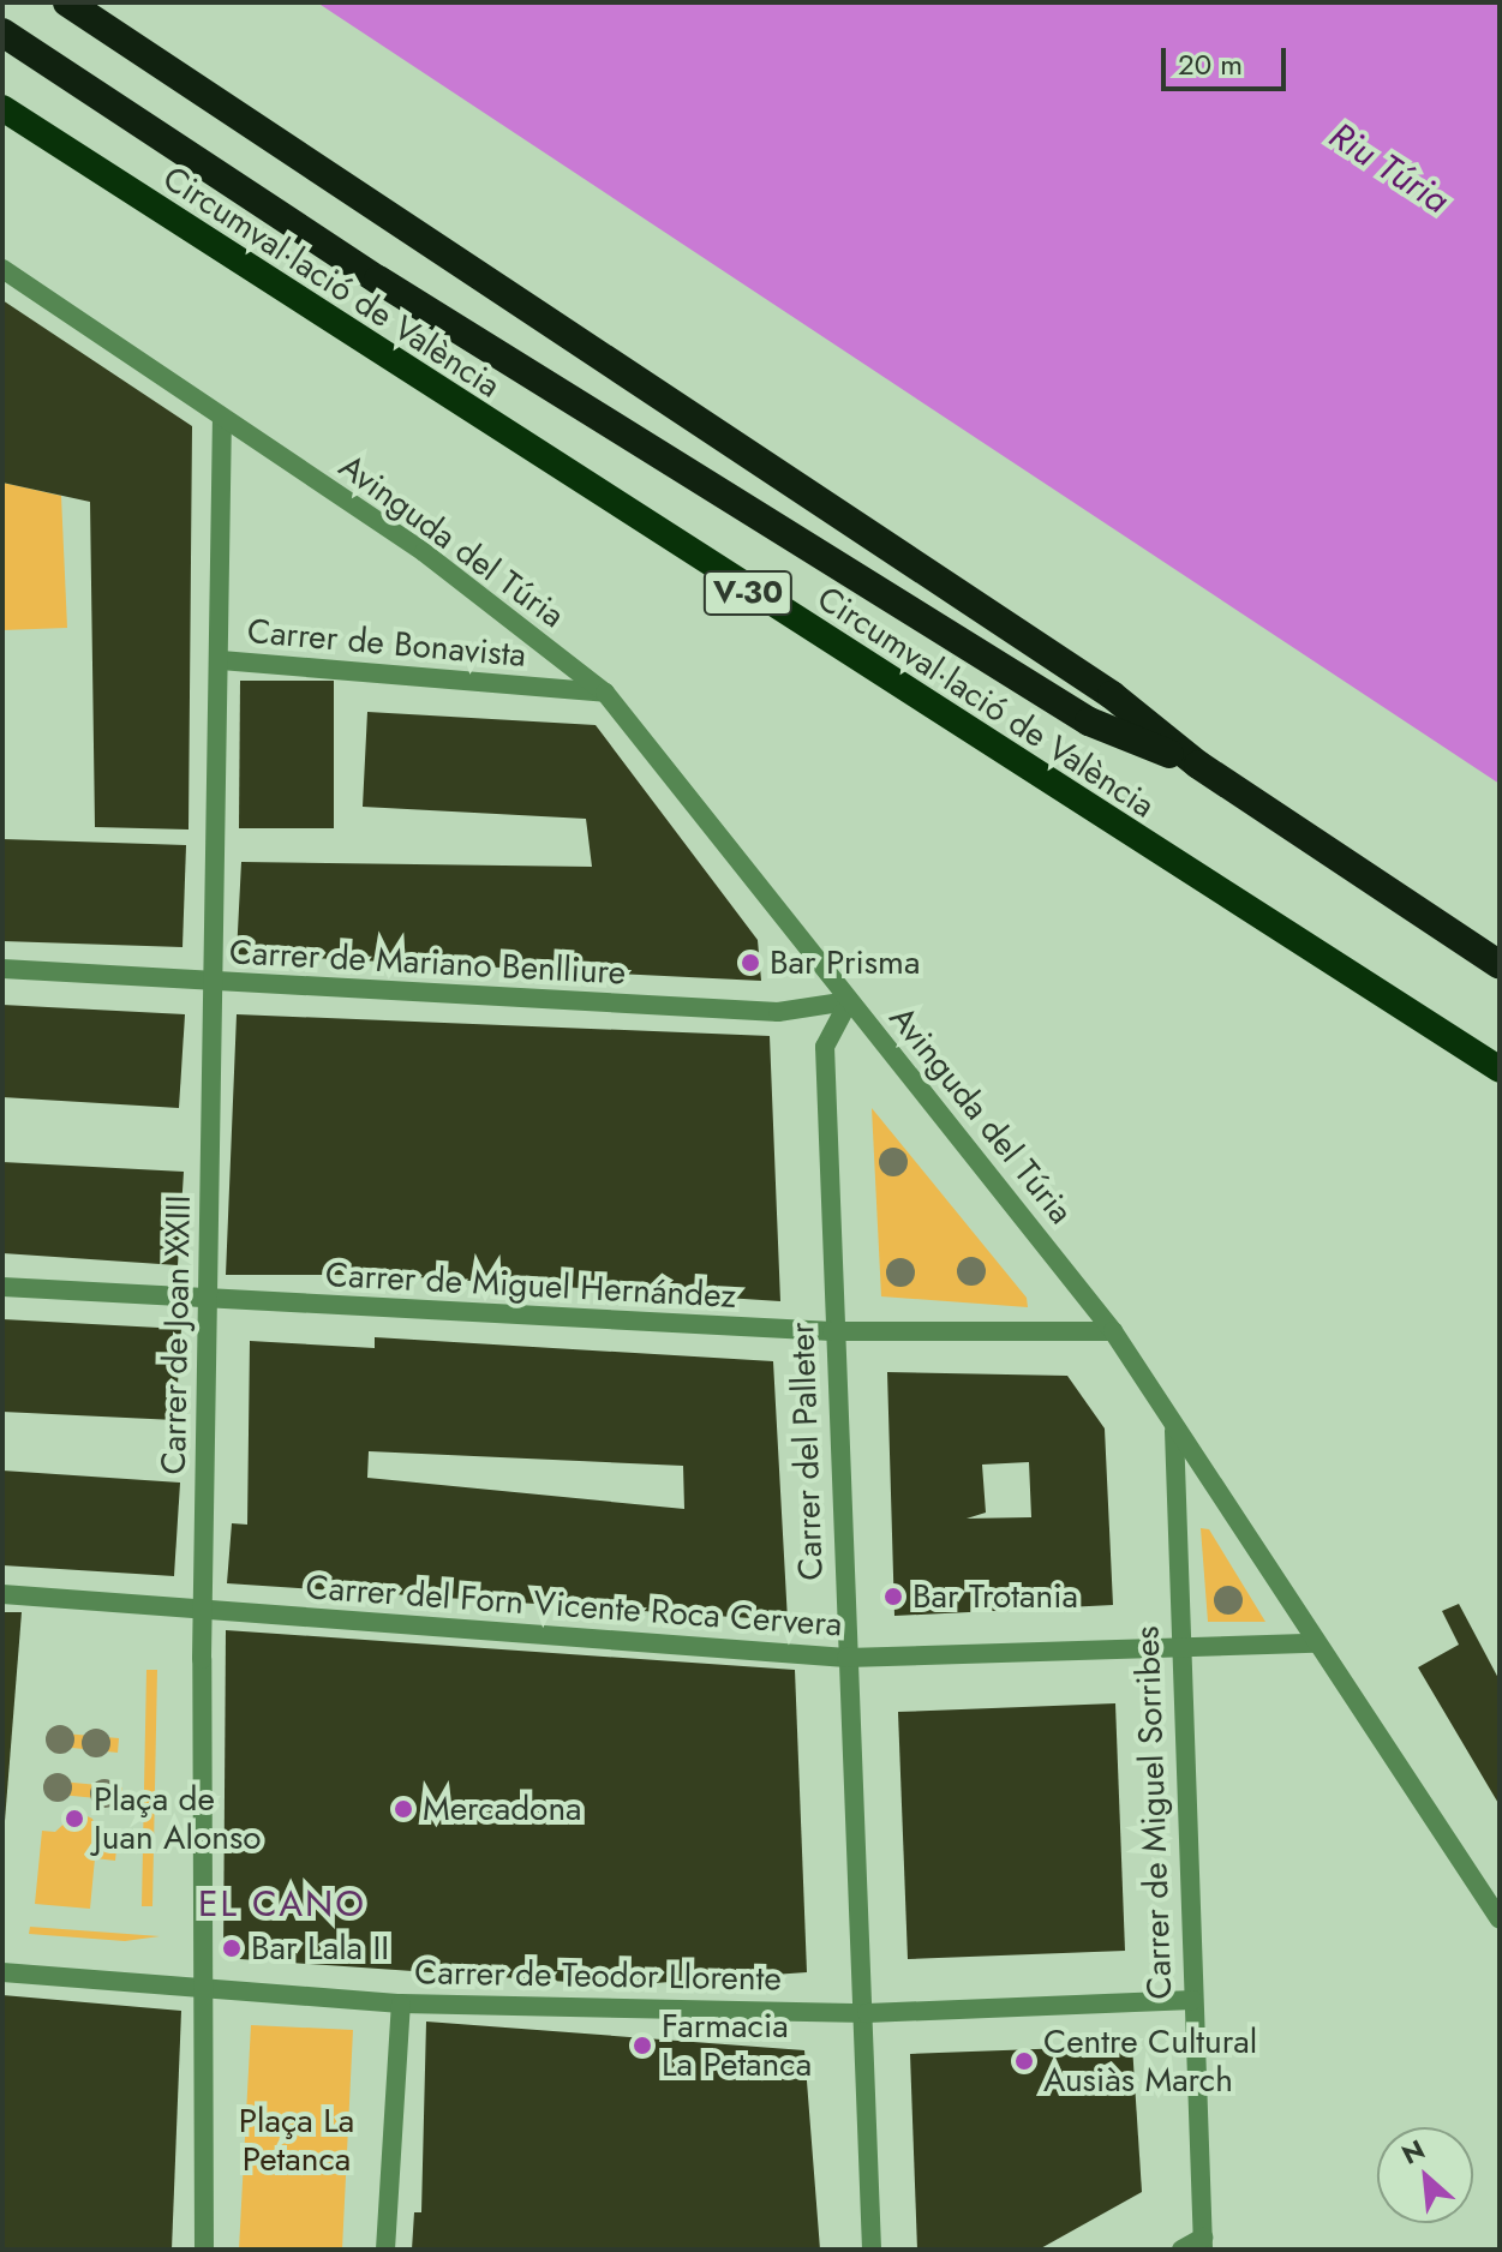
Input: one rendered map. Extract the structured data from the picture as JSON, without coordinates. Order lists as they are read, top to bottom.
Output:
{
  "streets": {
    "highway": ["Circumval·lació de València", "V-30"],
    "street": [
      "Avinguda del Túria",
      "Carrer de Bonavista",
      "Carrer de Mariano Benlliure",
      "Carrer de Miguel Hernández",
      "Carrer de Joan XXIII",
      "Carrer del Palleter",
      "Carrer del Forn Vicente Roca Cervera",
      "Carrer de Miguel Sorribes",
      "Carrer de Teodor Llorente"
    ]
  },
  "crossings": [
    ["Avinguda del Túria", "Carrer de Bonavista"],
    ["Avinguda del Túria", "Carrer de Mariano Benlliure"],
    ["Avinguda del Túria", "Carrer de Miguel Hernández"],
    ["Avinguda del Túria", "Carrer de Joan XXIII"],
    ["Avinguda del Túria", "Carrer del Palleter"],
    ["Avinguda del Túria", "Carrer del Forn Vicente Roca Cervera"],
    ["Avinguda del Túria", "Carrer de Miguel Sorribes"],
    ["Carrer de Bonavista", "Carrer de Joan XXIII"],
    ["Carrer de Mariano Benlliure", "Carrer de Joan XXIII"],
    ["Carrer de Mariano Benlliure", "Carrer del Palleter"],
    ["Carrer de Miguel Hernández", "Carrer de Joan XXIII"],
    ["Carrer de Miguel Hernández", "Carrer del Palleter"],
    ["Carrer de Joan XXIII", "Carrer del Forn Vicente Roca Cervera"],
    ["Carrer de Joan XXIII", "Carrer de Teodor Llorente"],
    ["Carrer del Palleter", "Carrer del Forn Vicente Roca Cervera"],
    ["Carrer del Palleter", "Carrer de Teodor Llorente"],
    ["Carrer del Forn Vicente Roca Cervera", "Carrer de Miguel Sorribes"],
    ["Carrer de Miguel Sorribes", "Carrer de Teodor Llorente"]
  ],
  "districts": ["EL CANO"],
  "water": ["Riu Túria"],
  "parks": ["Plaça La Petanca"],
  "places": [
    "Bar Prisma",
    "Bar Trotania",
    "Mercadona",
    "Plaça de Juan Alonso",
    "Bar Lala II",
    "Farmacia La Petanca",
    "Centre Cultural Ausiàs March"
  ],
  "scale_bar": "20 m",
  "north": "top left"
}
